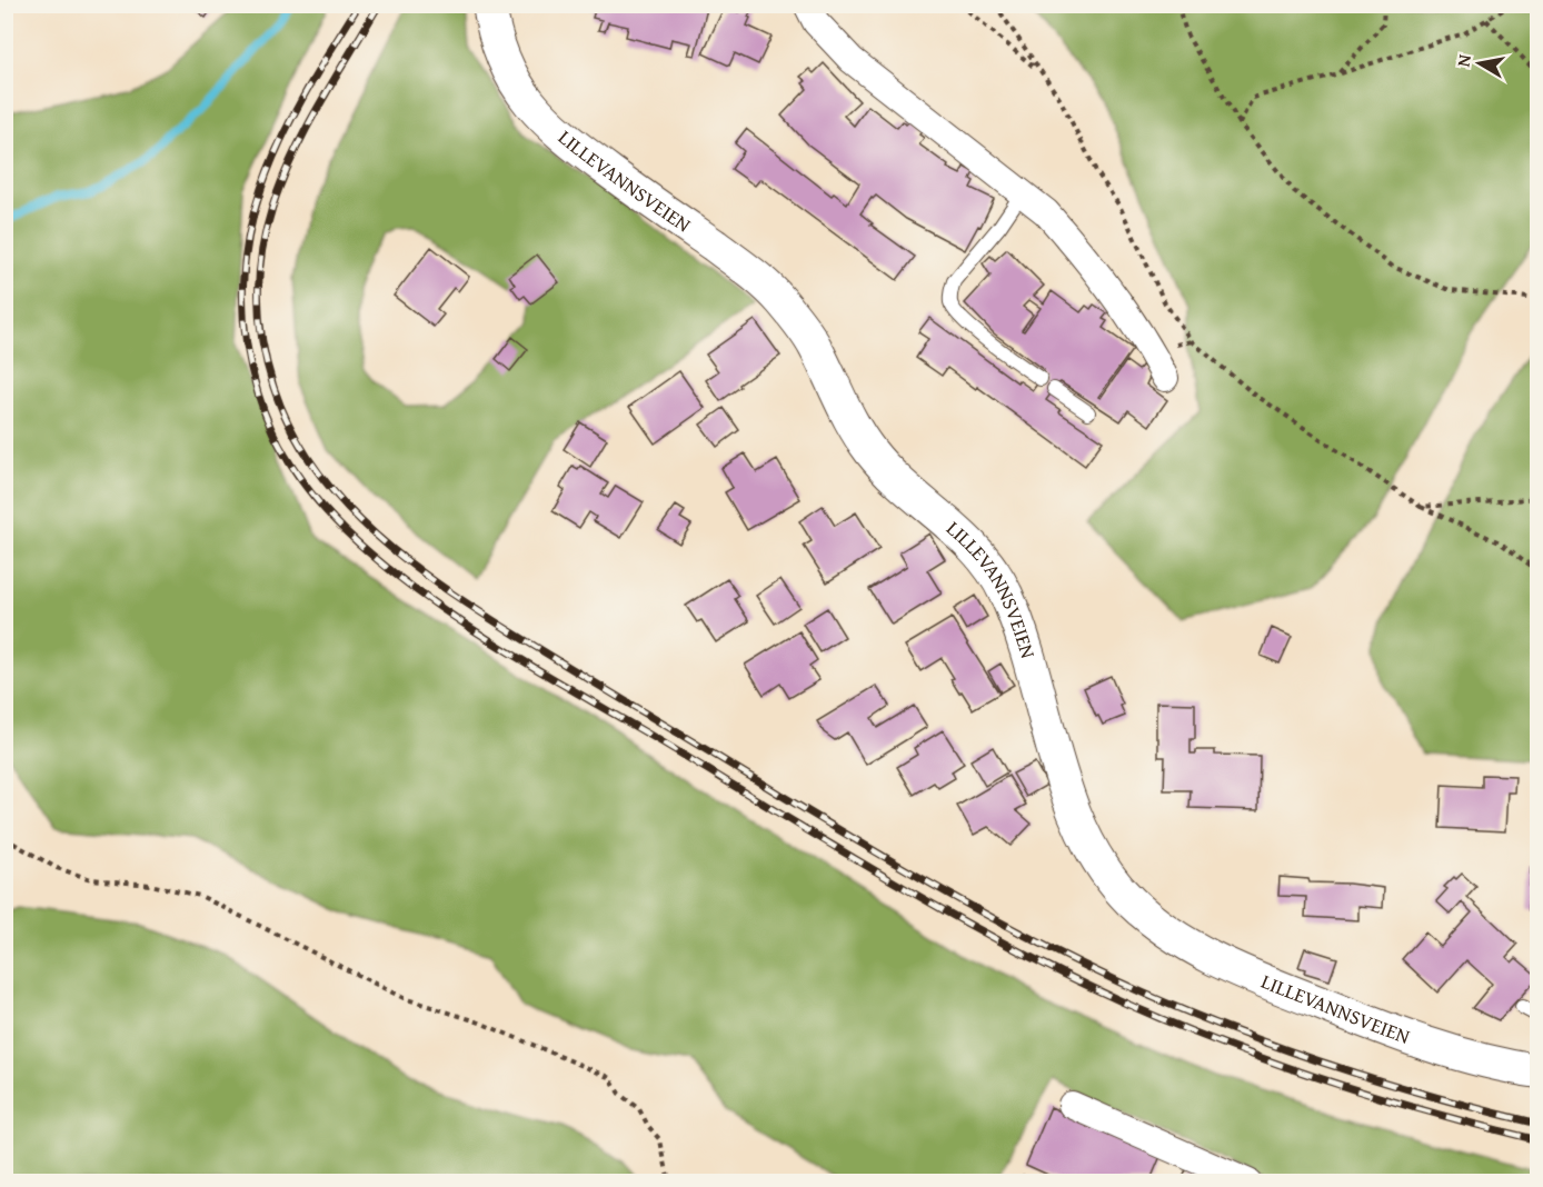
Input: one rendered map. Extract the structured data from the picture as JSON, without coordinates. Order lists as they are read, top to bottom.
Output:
{
  "streets": {
    "street": ["LILLEVANNSVEIEN"]
  },
  "north": "left"
}
